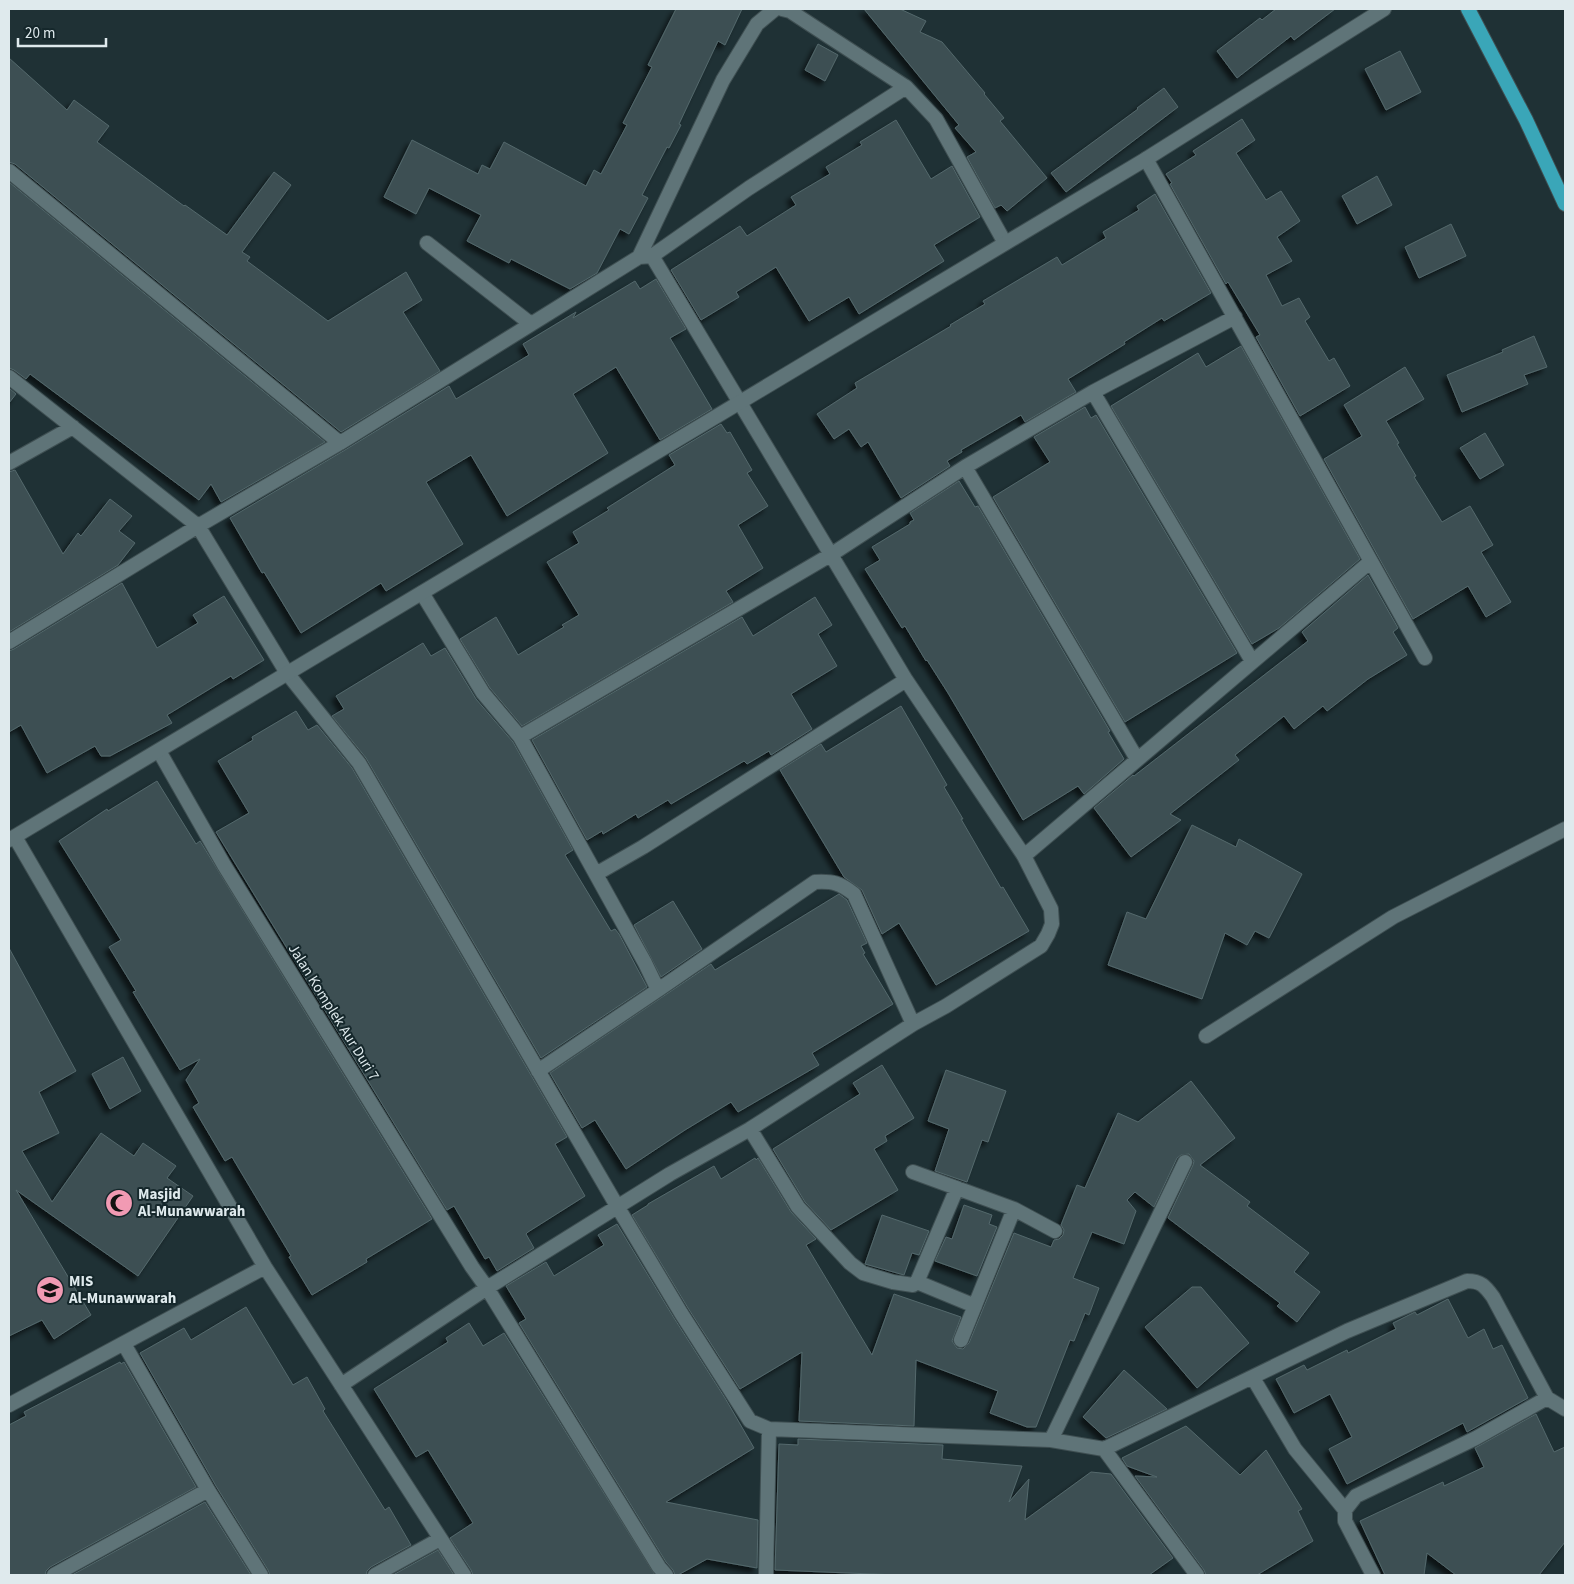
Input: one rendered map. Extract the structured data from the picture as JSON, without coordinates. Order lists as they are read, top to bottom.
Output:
{
  "streets": {
    "street": ["Jalan Komplek Aur Duri 7"]
  },
  "places": {
    "mosque": ["Masjid Al-Munawwarah"],
    "school or university": ["MIS Al-Munawwarah"]
  },
  "scale_bar": "20 m"
}
